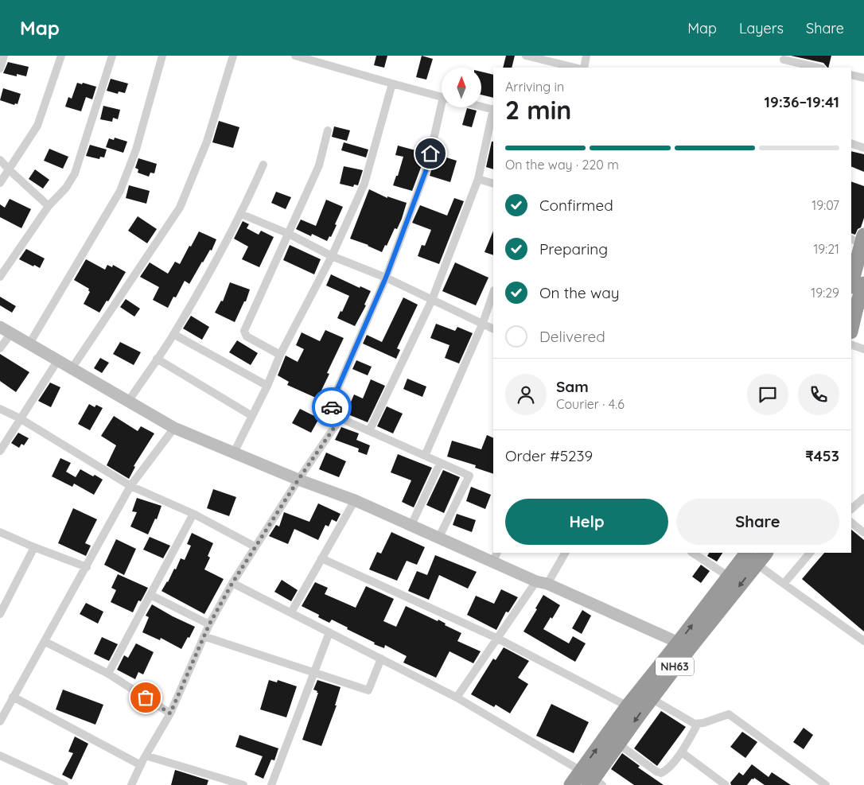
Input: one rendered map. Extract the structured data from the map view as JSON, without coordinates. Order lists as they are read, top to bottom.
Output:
{
  "streets": {
    "highway": ["NH63"]
  },
  "north": "top",
  "page": {
    "header": "Map",
    "nav": ["Map", "Layers", "Share"],
    "heading": ["2 min", "Arriving in", "19:36–19:41"],
    "panel": [
      "Sam",
      "Courier · 4.6",
      "Order #5239",
      "₹453"
    ],
    "bar": "On the way · 220 m",
    "list": [
      ["Confirmed", "19:07"],
      ["Preparing", "19:21"],
      ["On the way", "19:29"],
      "Delivered"
    ],
    "buttons": ["Help", "Share"]
  }
}
